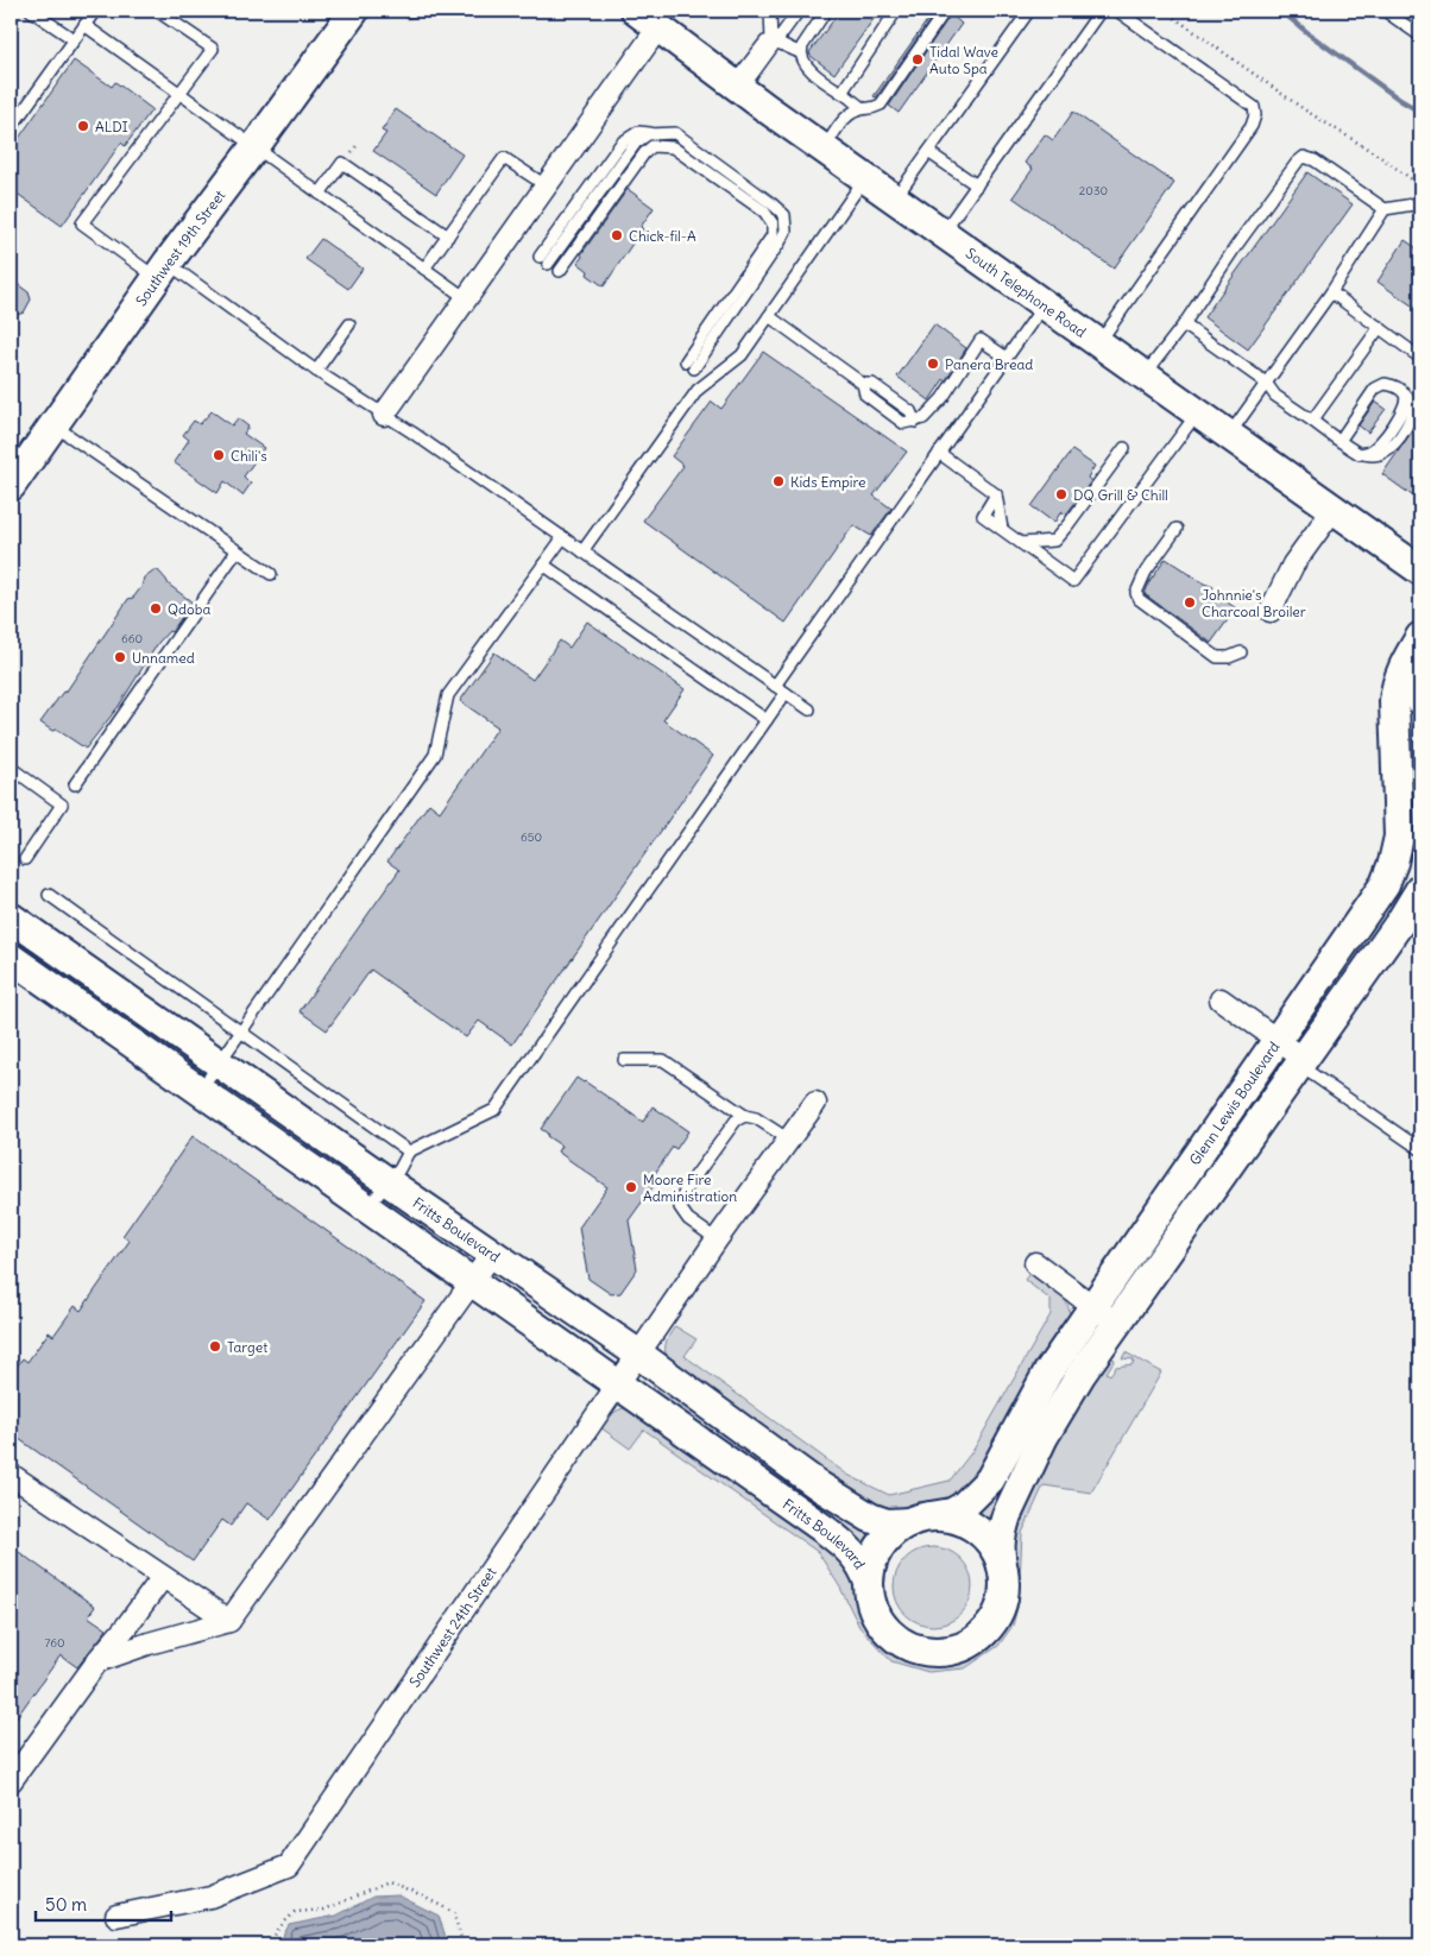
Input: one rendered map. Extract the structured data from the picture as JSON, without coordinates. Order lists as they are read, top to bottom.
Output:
{
  "streets": {
    "street": [
      "Southwest 19th Street",
      "South Telephone Road",
      "Glenn Lewis Boulevard",
      "Fritts Boulevard",
      "Southwest 24th Street"
    ]
  },
  "crossings": [
    ["Glenn Lewis Boulevard", "Fritts Boulevard"],
    ["Fritts Boulevard", "Southwest 24th Street"]
  ],
  "places": [
    "Tidal Wave Auto Spa",
    "ALDI",
    "Chick-fil-A",
    "Panera Bread",
    "Chili's",
    "Kids Empire",
    "DQ Grill & Chill",
    "Johnnie's Charcoal Broiler",
    "Qdoba",
    "Unnamed",
    "Moore Fire Administration",
    "Target"
  ],
  "house_numbers": [
    "2030",
    "660",
    "650",
    "760"
  ],
  "scale_bar": "50 m"
}
